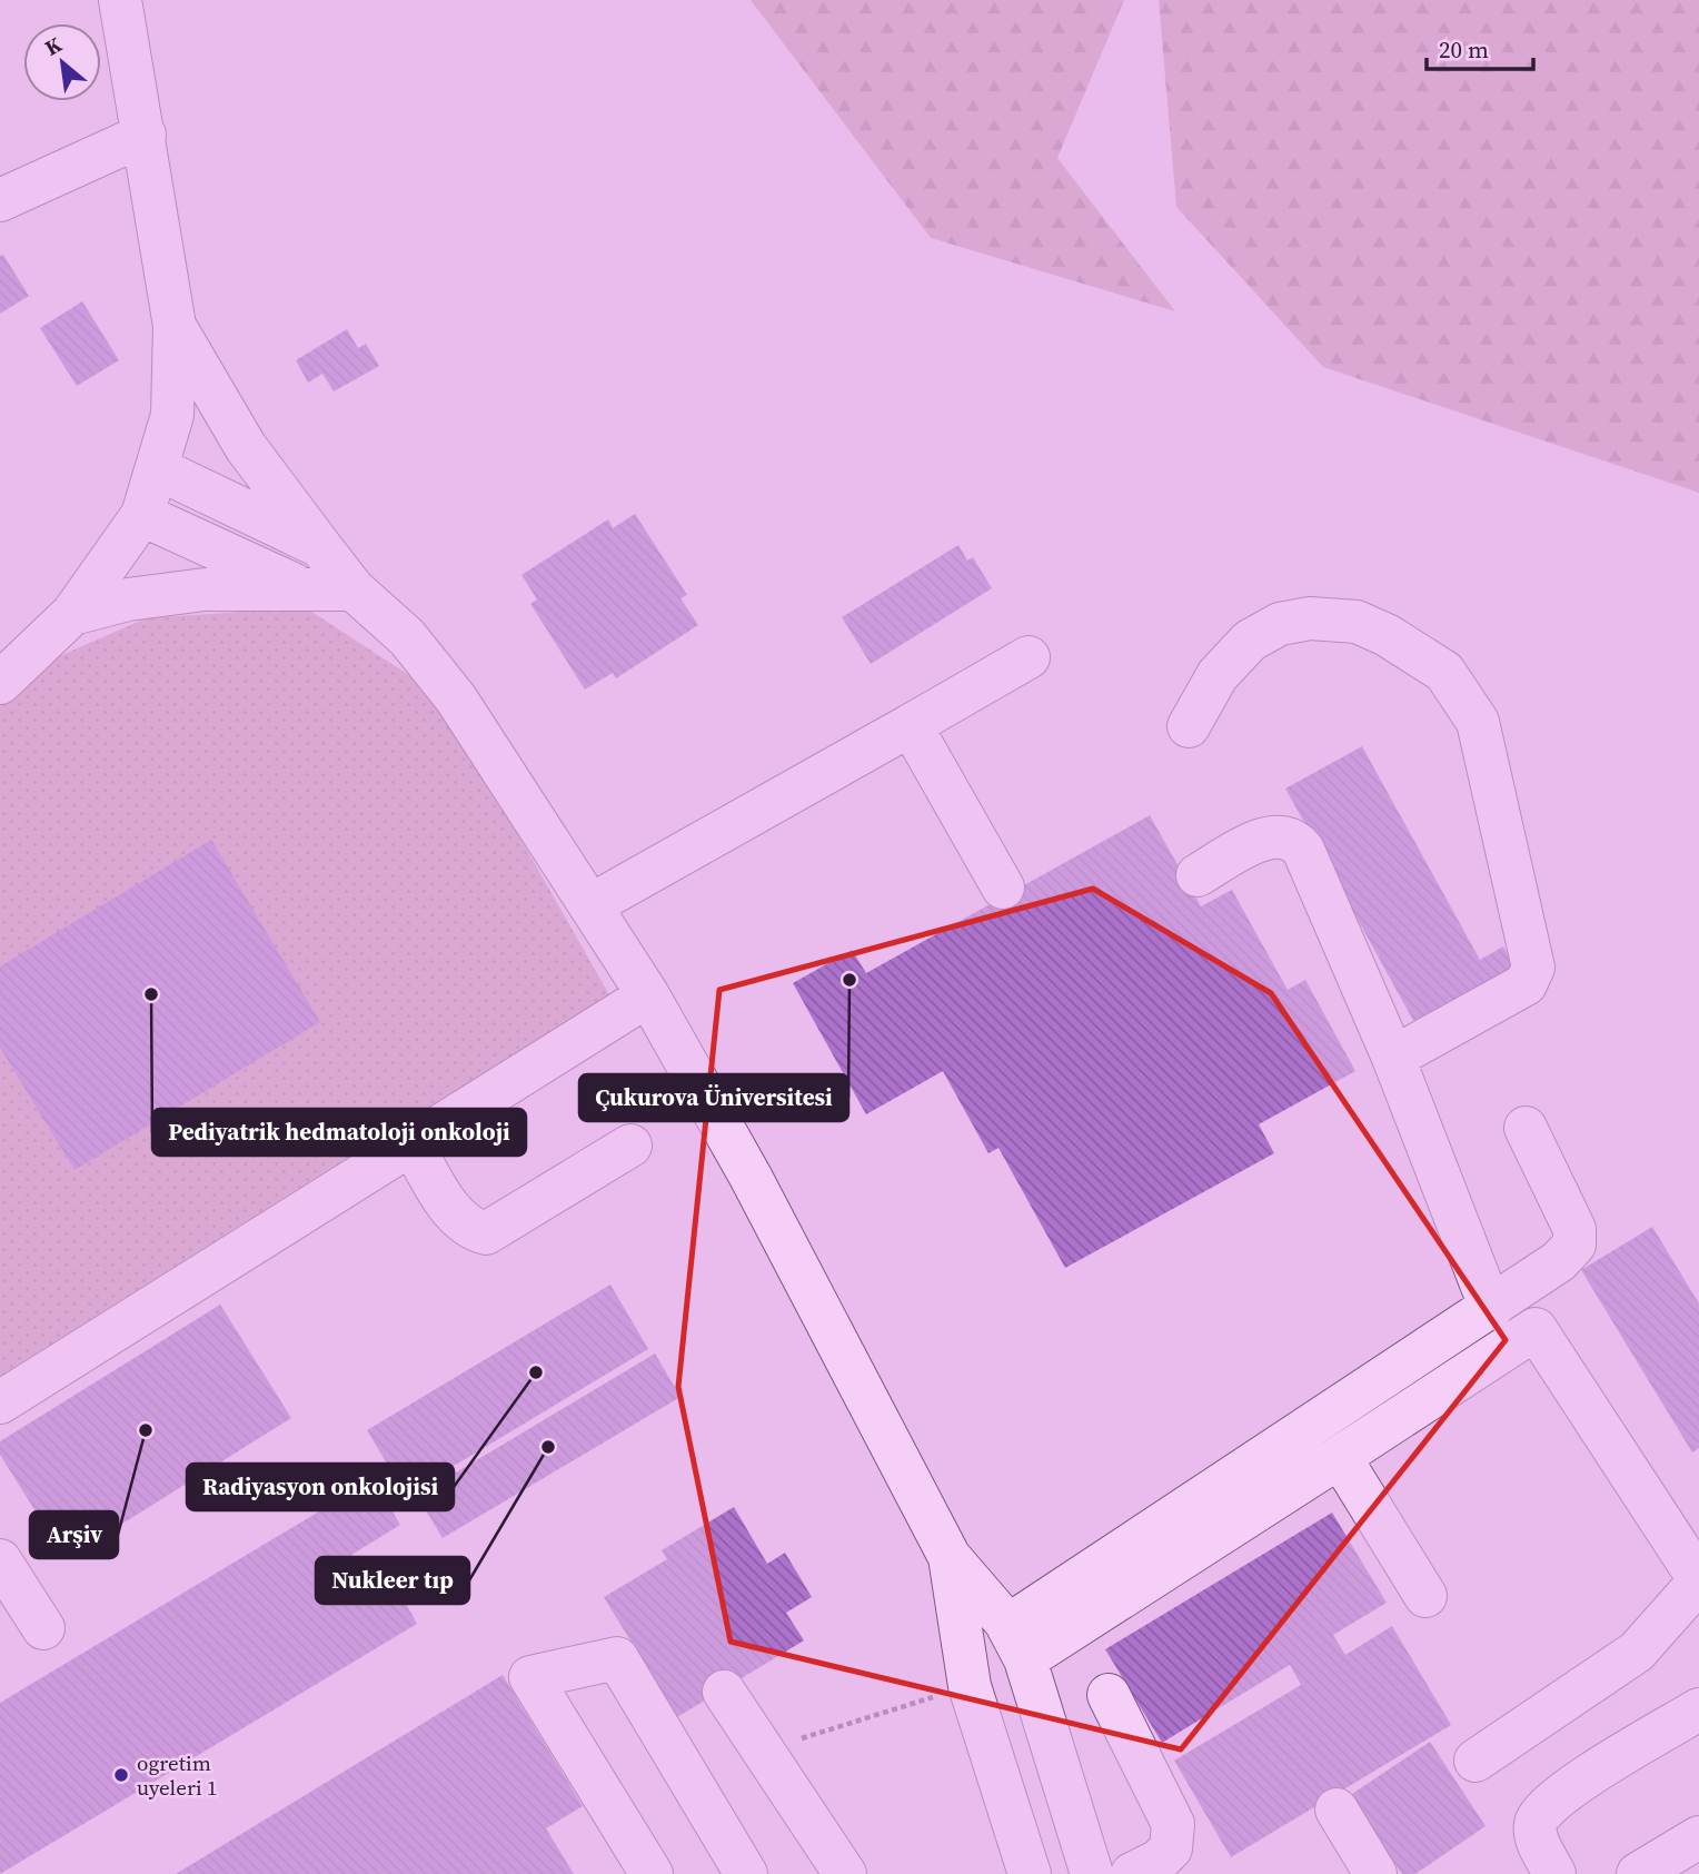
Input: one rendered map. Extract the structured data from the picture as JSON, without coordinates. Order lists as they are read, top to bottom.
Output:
{
  "places": [
    "Çukurova Üniversitesi",
    "Pediyatrik hedmatoloji onkoloji",
    "Radiyasyon onkolojisi",
    "Arşiv",
    "Nukleer tıp",
    "ogretim uyeleri 1"
  ],
  "scale_bar": "20 m",
  "north": "top left"
}
